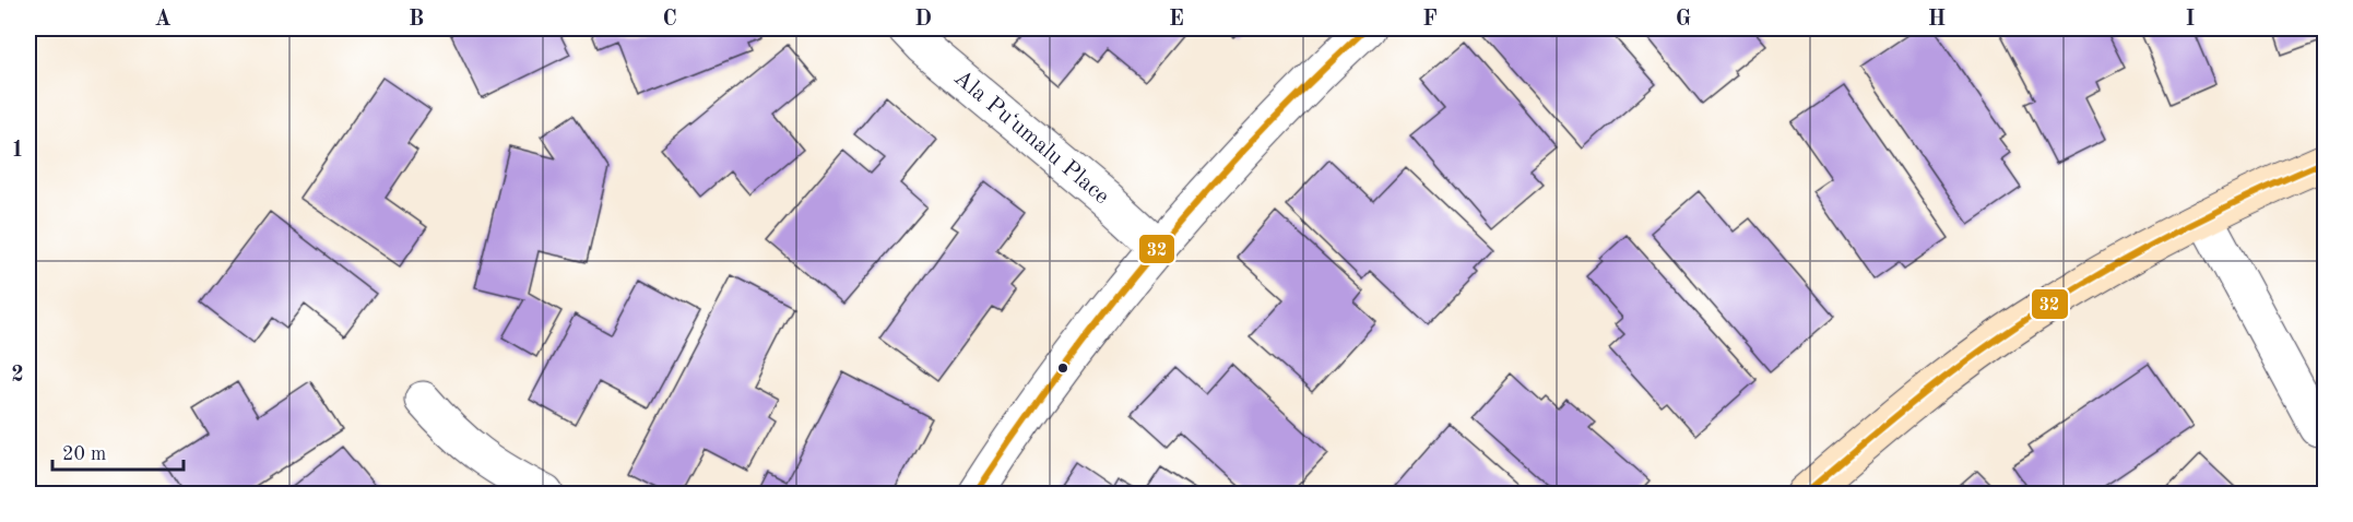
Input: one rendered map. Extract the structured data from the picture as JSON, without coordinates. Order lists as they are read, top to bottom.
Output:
{
  "streets": {
    "street": ["Ala Puʻumalu Place"]
  },
  "lines": ["transit line 32"],
  "scale_bar": "20 m",
  "grid": {
    "columns": [
      "A",
      "B",
      "C",
      "D",
      "E",
      "F",
      "G",
      "H",
      "I"
    ],
    "rows": ["1", "2"]
  }
}
